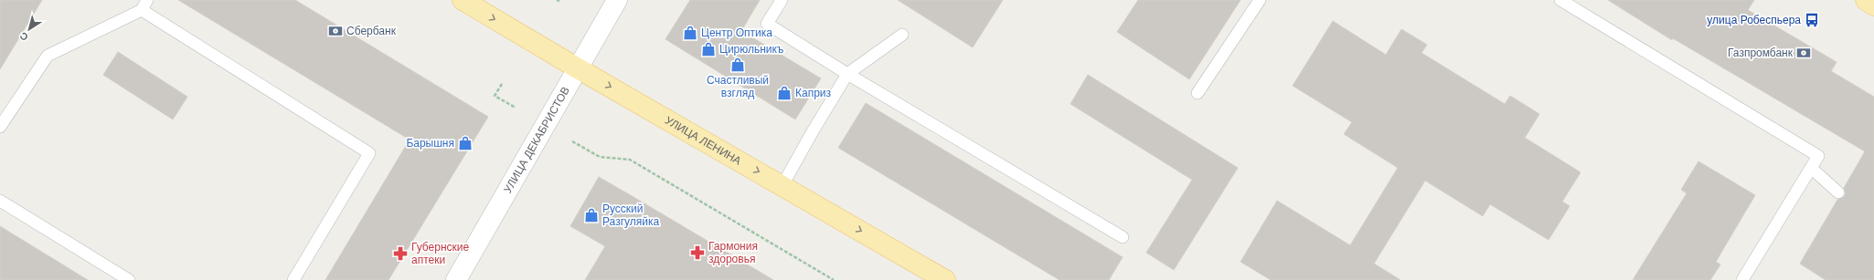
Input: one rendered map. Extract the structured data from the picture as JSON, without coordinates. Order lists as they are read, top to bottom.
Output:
{
  "streets": {
    "main road": ["УЛИЦА ЛЕНИНА"],
    "street": ["УЛИЦА ДЕКАБРИСТОВ"]
  },
  "crossings": [
    ["УЛИЦА ДЕКАБРИСТОВ", "УЛИЦА ЛЕНИНА"]
  ],
  "one_way": ["УЛИЦА ЛЕНИНА"],
  "places": {
    "bus stop": ["улица Робеспьера"],
    "bank": ["Сбербанк", "Газпромбанк"],
    "shop": [
      "Центр Оптика",
      "Цирюльникъ",
      "Счастливый взгляд",
      "Каприз",
      "Барышня",
      "Русский Разгуляйка"
    ],
    "pharmacy": ["Гармония здоровья", "Губернские аптеки"]
  },
  "north": "bottom left"
}
